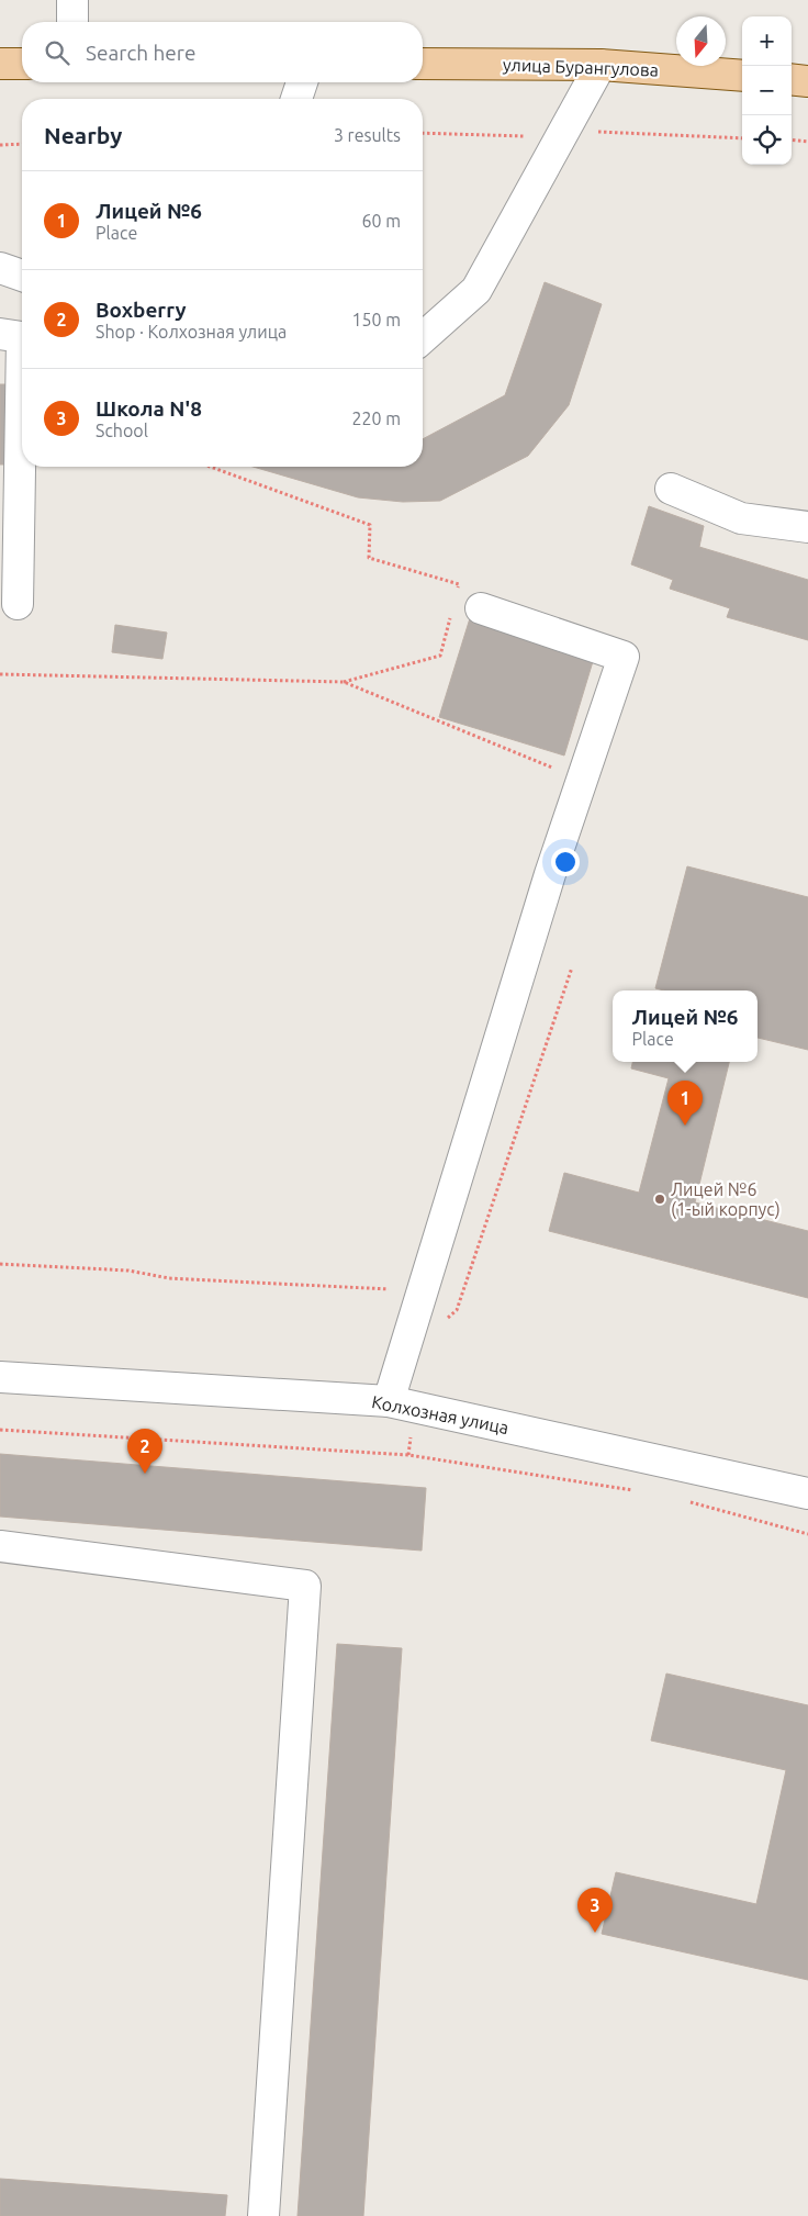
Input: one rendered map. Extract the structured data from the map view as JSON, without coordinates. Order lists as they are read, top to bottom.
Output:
{
  "streets": {
    "main road": ["улица Бурангулова"],
    "street": ["Колхозная улица"]
  },
  "places": ["Лицей №6 (1-ый корпус)"],
  "north": "bottom",
  "page": {
    "map_buttons": ["+", "−"],
    "search": "Search here",
    "heading": ["Nearby", "3 results"],
    "list": [
      {
        "mark": "1",
        "name": "Лицей №6",
        "note": "Place",
        "value": "60 m"
      },
      {
        "mark": "2",
        "name": "Boxberry",
        "note": "Shop · Колхозная улица",
        "value": "150 m"
      },
      {
        "mark": "3",
        "name": "Школа N'8",
        "note": "School",
        "value": "220 m"
      }
    ],
    "popup": ["Лицей №6", "Place"],
    "pins": ["1", "2", "3"]
  }
}
